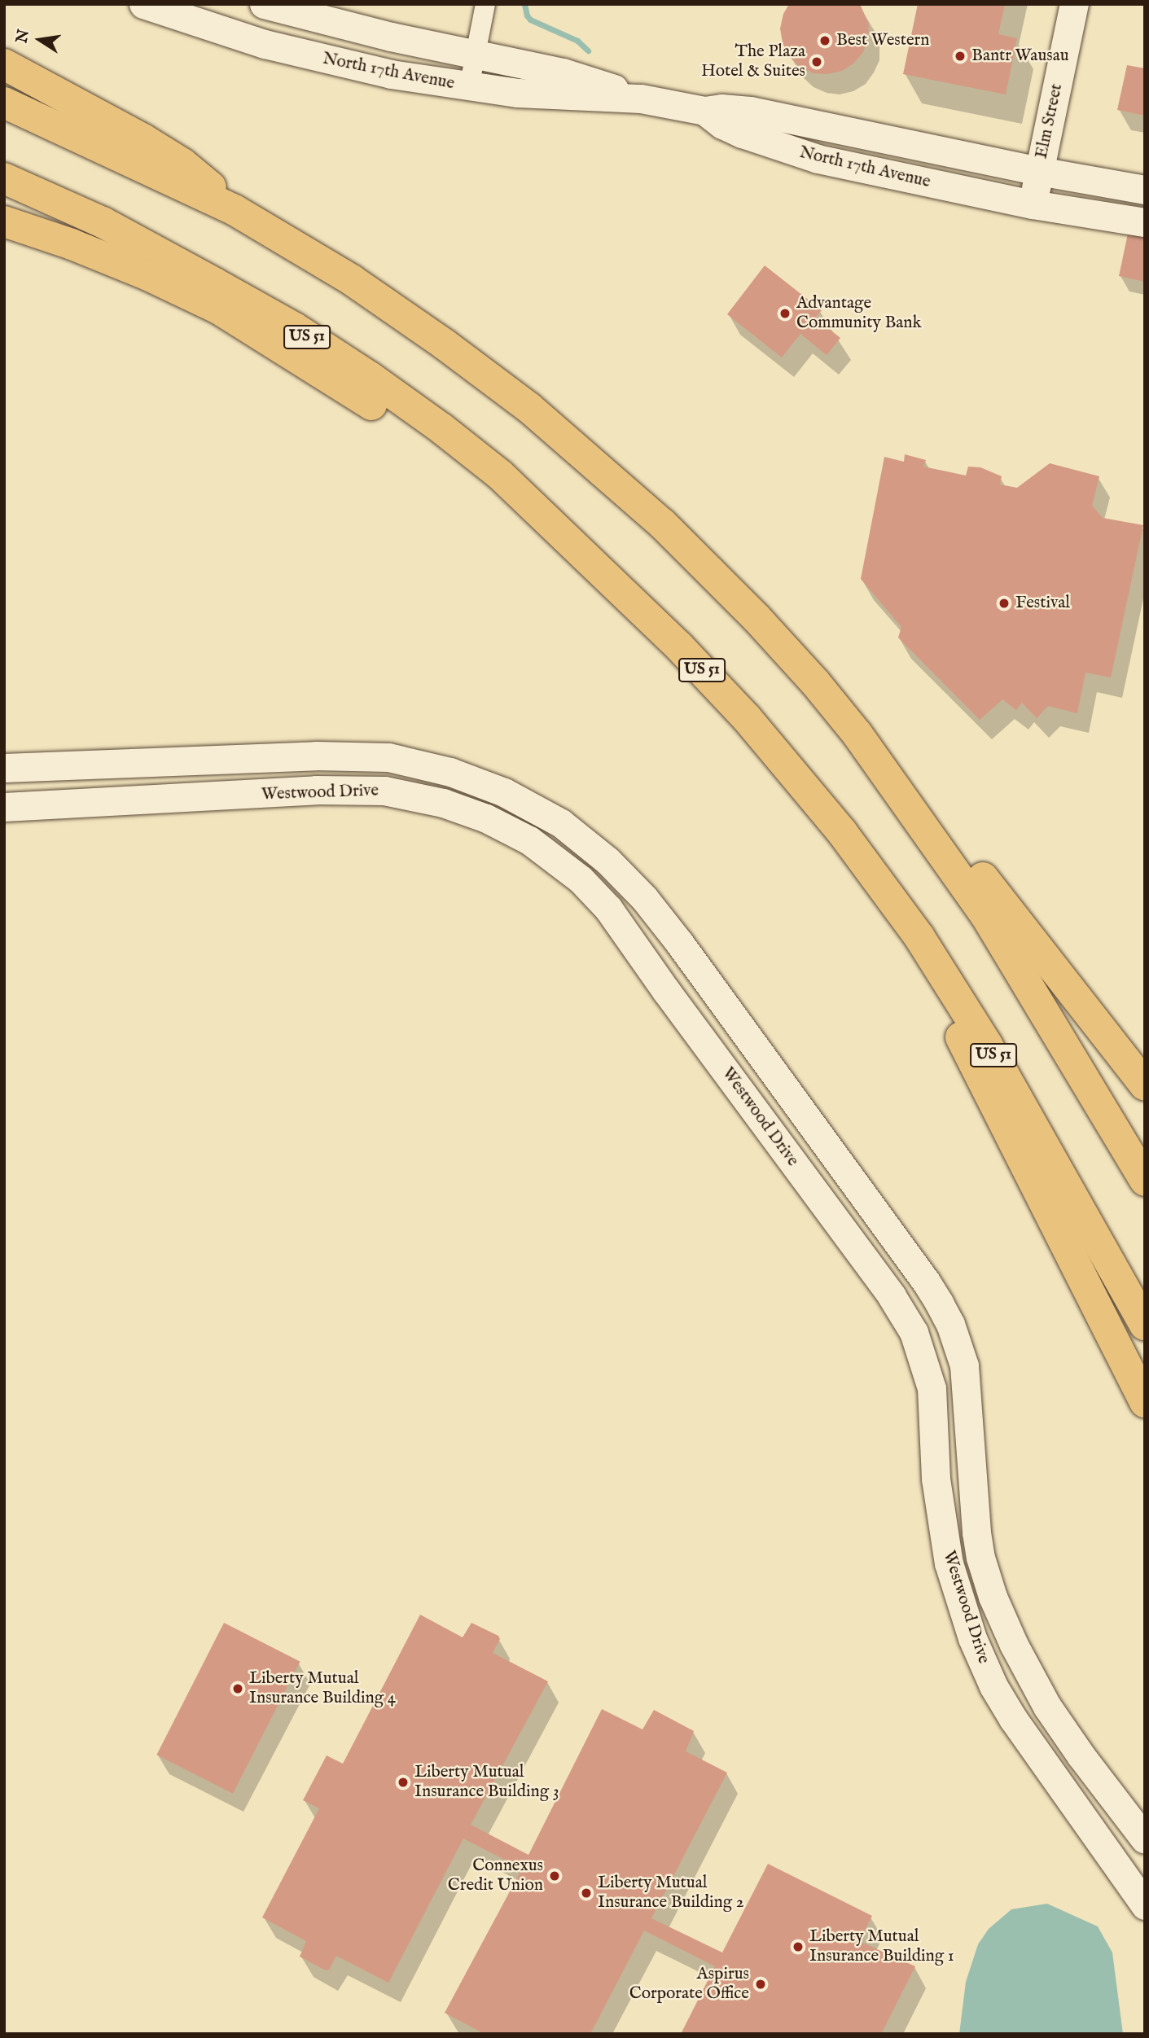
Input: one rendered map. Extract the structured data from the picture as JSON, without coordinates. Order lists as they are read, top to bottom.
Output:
{
  "streets": {
    "highway": ["US 51"],
    "street": ["North 17th Avenue", "Elm Street", "Westwood Drive"]
  },
  "crossings": [
    ["North 17th Avenue", "Elm Street"]
  ],
  "places": [
    "Best Western",
    "Bantr Wausau",
    "The Plaza Hotel & Suites",
    "Advantage Community Bank",
    "Festival",
    "Liberty Mutual Insurance Building 4",
    "Liberty Mutual Insurance Building 3",
    "Connexus Credit Union",
    "Liberty Mutual Insurance Building 2",
    "Liberty Mutual Insurance Building 1",
    "Aspirus Corporate Office"
  ],
  "north": "left"
}
